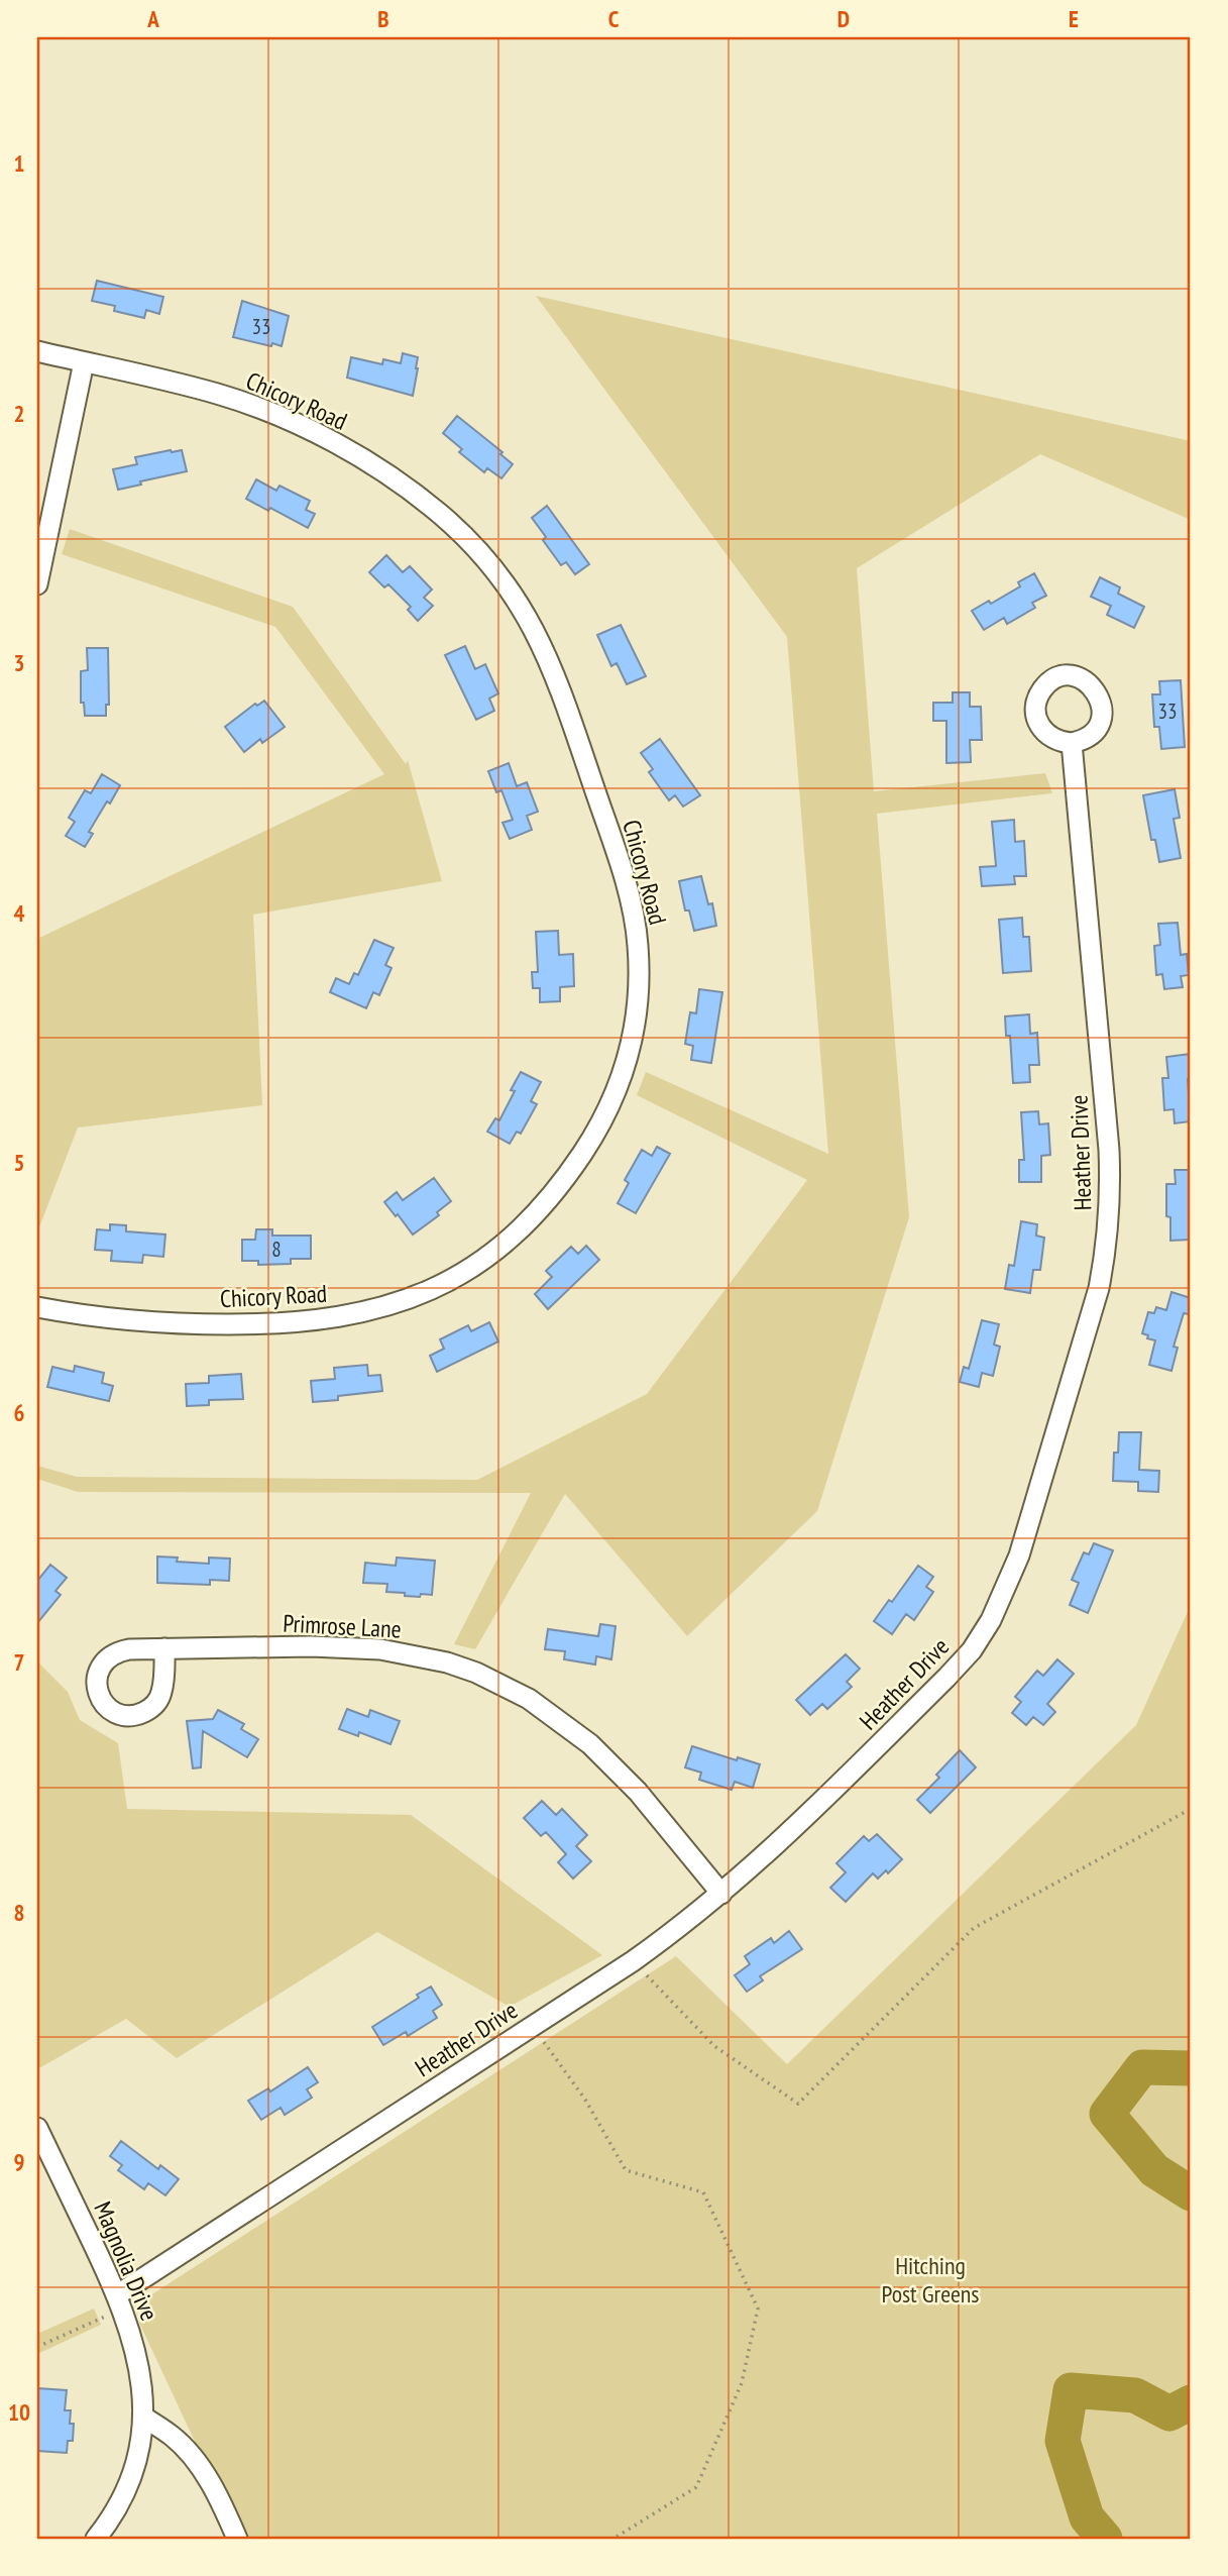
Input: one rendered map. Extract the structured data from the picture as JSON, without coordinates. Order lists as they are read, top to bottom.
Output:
{
  "streets": {
    "street": [
      "Chicory Road",
      "Heather Drive",
      "Primrose Lane",
      "Magnolia Drive"
    ]
  },
  "crossings": [
    ["Heather Drive", "Primrose Lane"],
    ["Heather Drive", "Magnolia Drive"]
  ],
  "parks": ["Hitching Post Greens"],
  "house_numbers": ["33", "33", "8"],
  "grid": {
    "columns": [
      "A",
      "B",
      "C",
      "D",
      "E"
    ],
    "rows": [
      "1",
      "2",
      "3",
      "4",
      "5",
      "6",
      "7",
      "8",
      "9",
      "10"
    ]
  }
}
